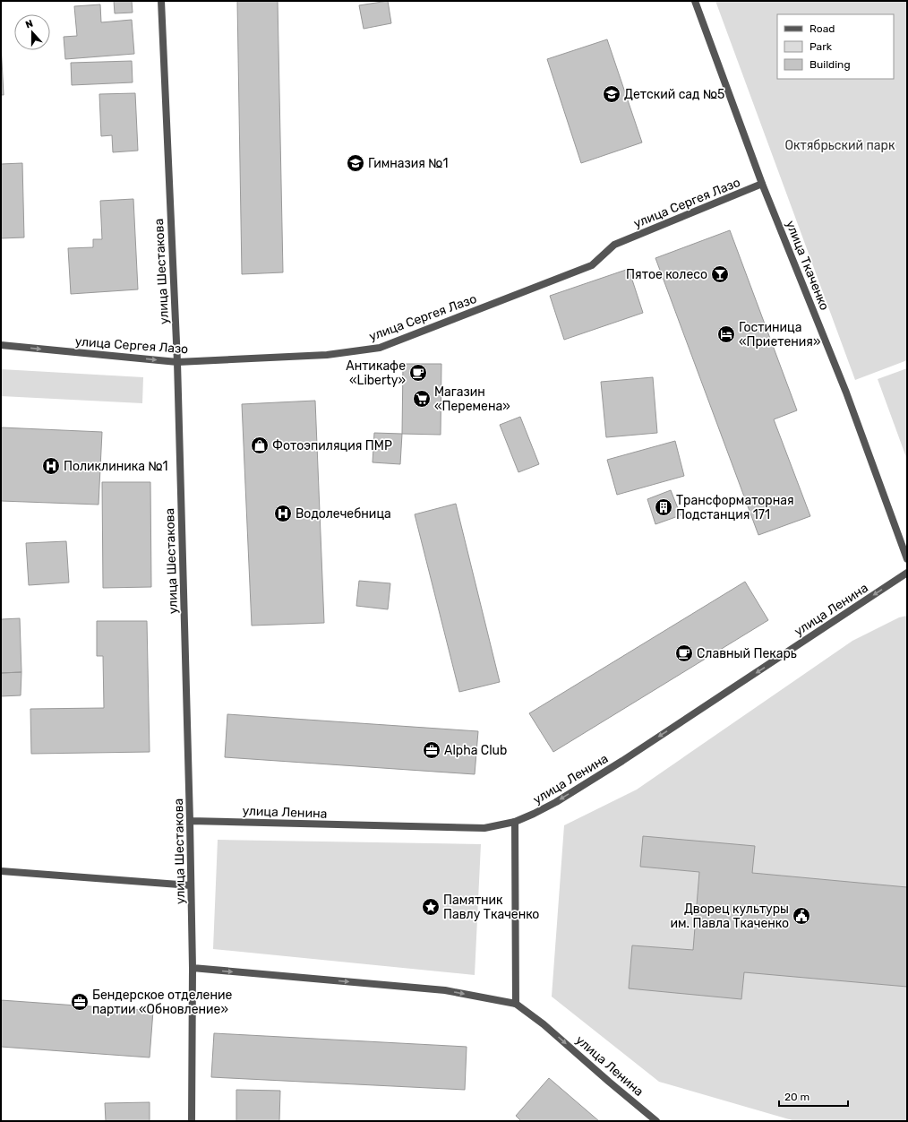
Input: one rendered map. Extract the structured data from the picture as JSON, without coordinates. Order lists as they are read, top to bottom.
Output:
{
  "streets": {
    "street": [
      "улица Сергея Лазо",
      "улица Ткаченко",
      "улица Шестакова",
      "улица Ленина"
    ]
  },
  "crossings": [
    ["улица Сергея Лазо", "улица Ткаченко"],
    ["улица Сергея Лазо", "улица Шестакова"],
    ["улица Шестакова", "улица Ленина"]
  ],
  "parks": ["Октябрьский парк"],
  "places": {
    "school or university": ["Детский сад №5", "Гимназия №1"],
    "bar": ["Пятое колесо"],
    "hotel": ["Гостиница «Приетения»"],
    "cafe": ["Антикафе «Liberty»", "Славный Пекарь"],
    "supermarket": ["Магазин «Перемена»"],
    "shop": ["Фотоэпиляция ПМР"],
    "hospital": ["Поликлиника №1", "Водолечебница"],
    "building": ["Трансформаторная Подстанция 171"],
    "office": ["Alpha Club", "Бендерское отделение партии «Обновление»"],
    "place": ["Памятник Павлу Ткаченко"],
    "public building": ["Дворец культуры им. Павла Ткаченко"]
  },
  "legend": ["Road", "Park", "Building"],
  "scale_bar": "20 m",
  "north": "top"
}
